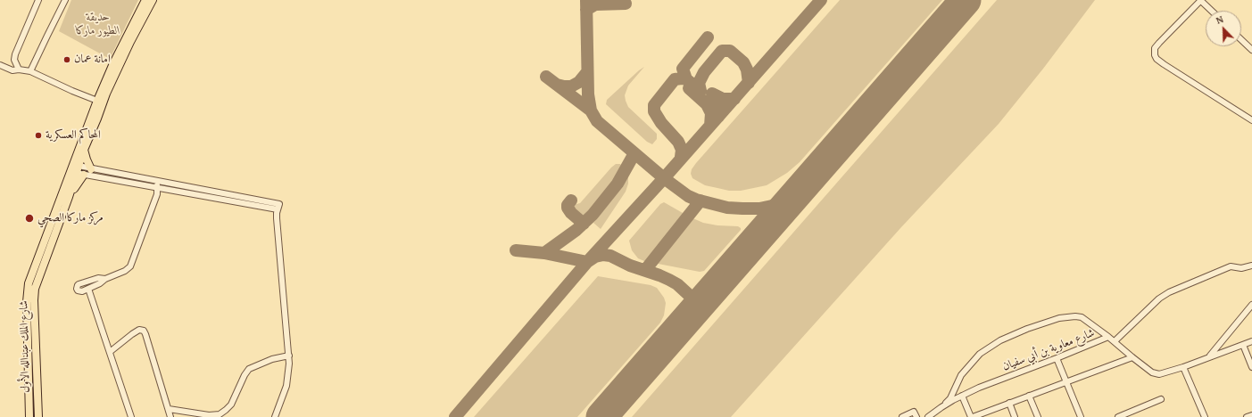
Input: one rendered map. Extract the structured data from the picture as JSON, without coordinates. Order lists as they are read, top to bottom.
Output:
{
  "streets": {
    "main road": ["شارع الملك عبدالله الأول"],
    "street": ["شارع معاوية بن أبي سفيان"]
  },
  "parks": ["حديقة الطيور ماركا"],
  "places": ["امانة عمان", "المحاكم العسكرية", "مركز ماركا الصحي"],
  "north": "top left"
}
